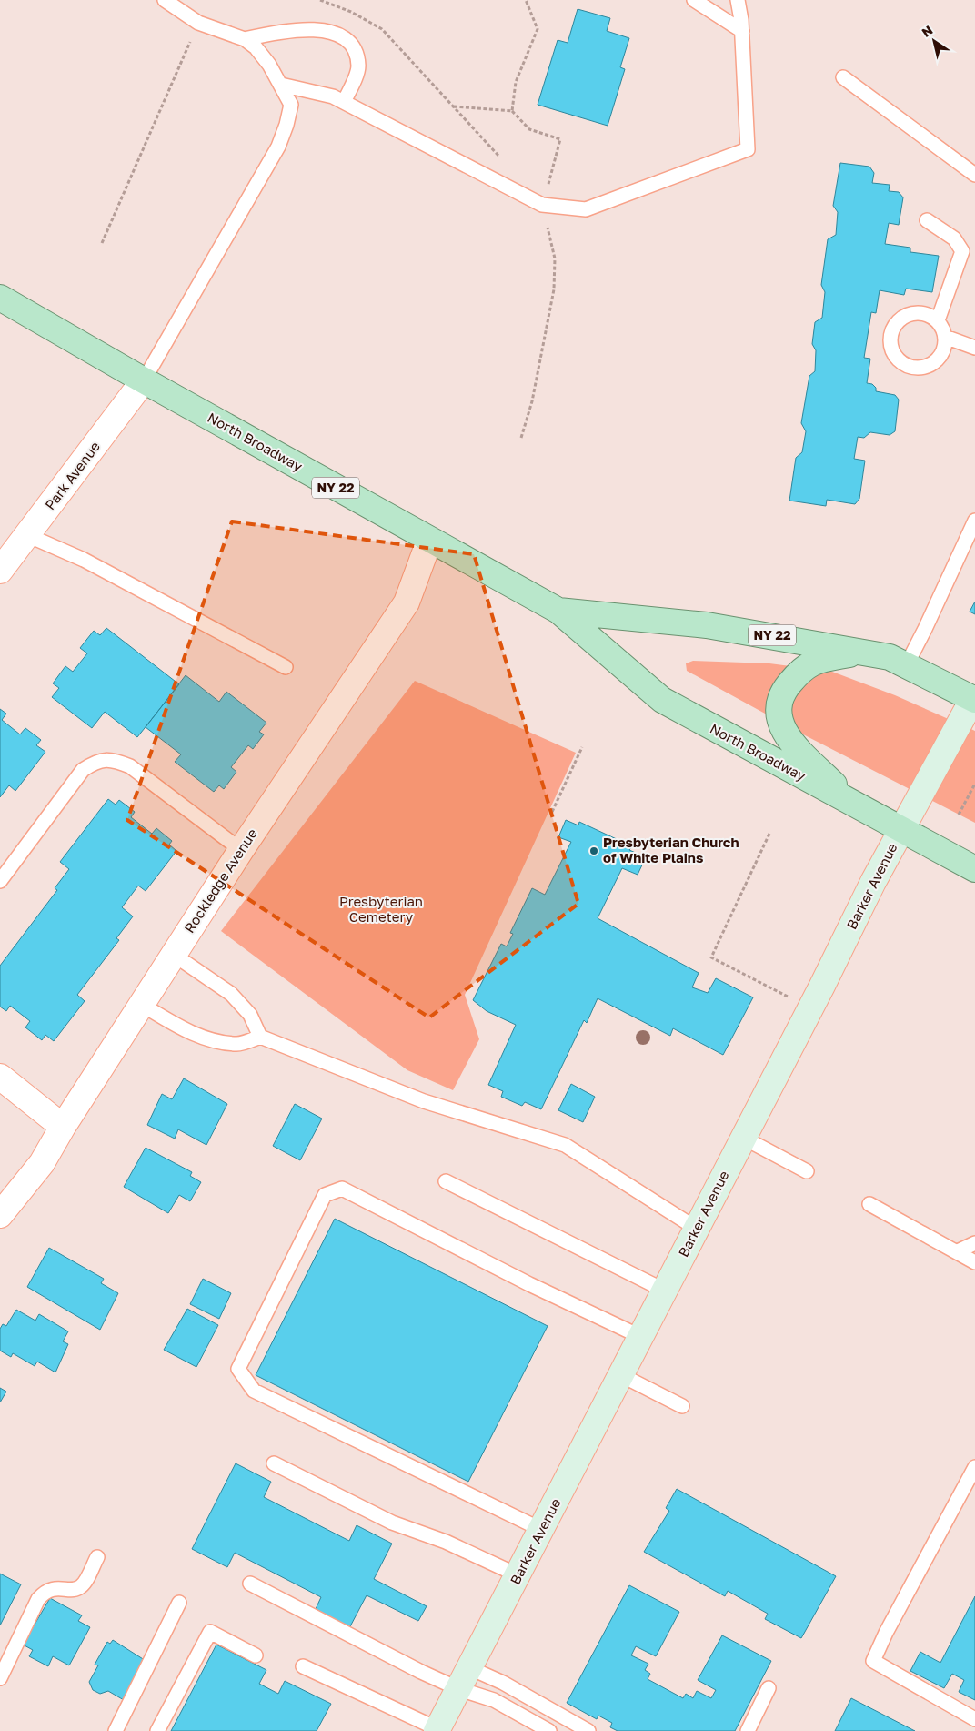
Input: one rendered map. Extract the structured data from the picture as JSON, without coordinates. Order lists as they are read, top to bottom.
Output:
{
  "streets": {
    "main road": ["North Broadway", "NY 22"],
    "street": ["Park Avenue", "Rockledge Avenue", "Barker Avenue"]
  },
  "crossings": [
    ["North Broadway", "Park Avenue"],
    ["North Broadway", "Rockledge Avenue"],
    ["North Broadway", "Barker Avenue"]
  ],
  "parks": ["Presbyterian Cemetery"],
  "places": ["Presbyterian Church of White Plains"],
  "north": "top left"
}
